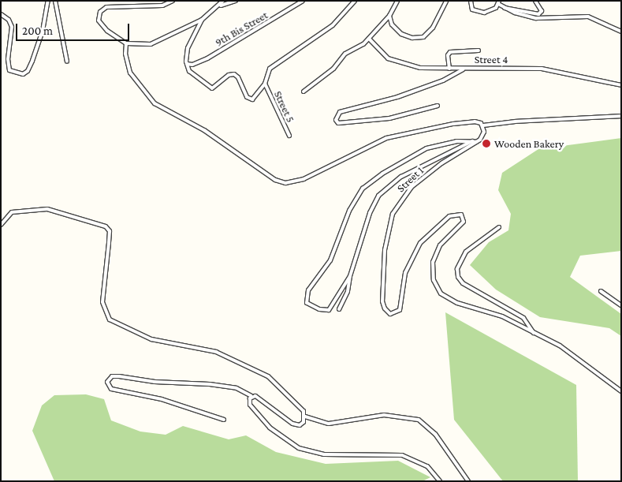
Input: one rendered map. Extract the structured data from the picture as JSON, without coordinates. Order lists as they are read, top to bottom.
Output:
{
  "streets": {
    "street": [
      "9th Bis Street",
      "Street 4",
      "Street 5",
      "Street 1"
    ]
  },
  "places": ["Wooden Bakery"],
  "scale_bar": "200 m"
}
